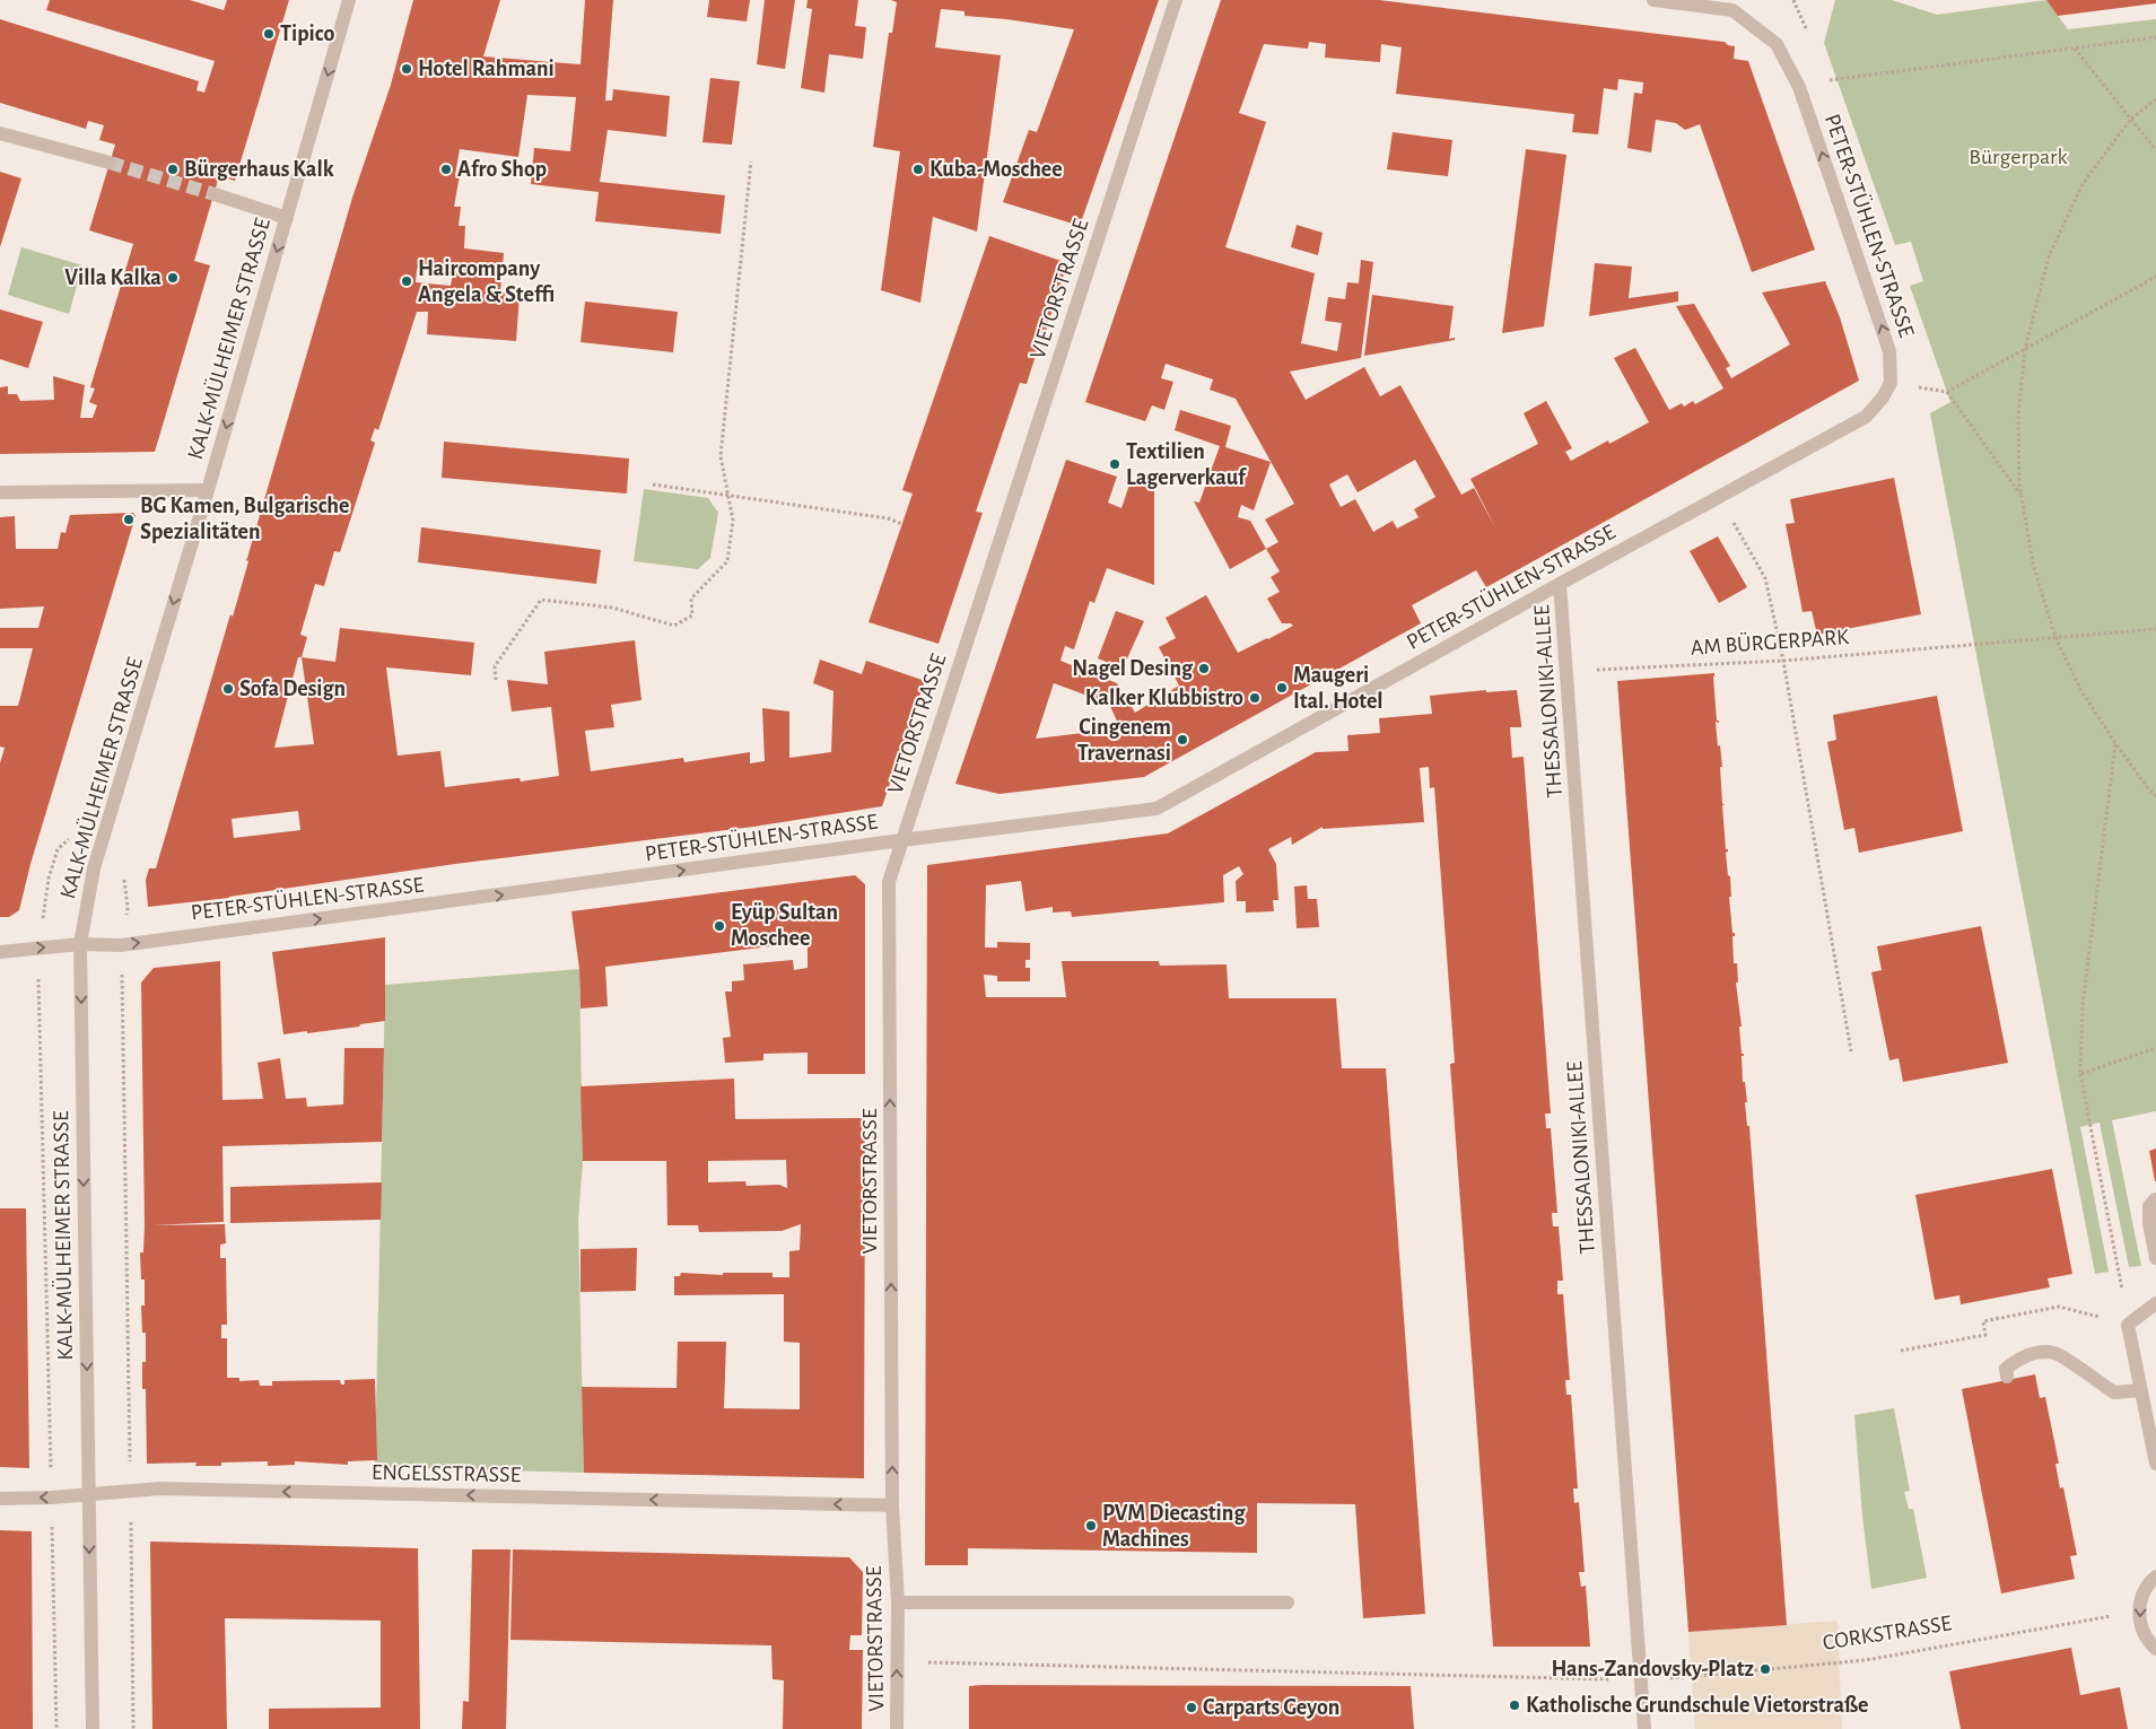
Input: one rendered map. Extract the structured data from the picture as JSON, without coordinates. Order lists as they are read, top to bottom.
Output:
{
  "streets": {
    "street": [
      "PETER-STÜHLEN-STRASSE",
      "VIETORSTRASSE",
      "KALK-MÜLHEIMER STRASSE",
      "THESSALONIKI-ALLEE",
      "ENGELSSTRASSE"
    ],
    "path": ["AM BÜRGERPARK", "CORKSTRASSE"]
  },
  "crossings": [
    ["PETER-STÜHLEN-STRASSE", "VIETORSTRASSE"],
    ["PETER-STÜHLEN-STRASSE", "KALK-MÜLHEIMER STRASSE"],
    ["PETER-STÜHLEN-STRASSE", "THESSALONIKI-ALLEE"],
    ["VIETORSTRASSE", "ENGELSSTRASSE"],
    ["VIETORSTRASSE", "CORKSTRASSE"],
    ["KALK-MÜLHEIMER STRASSE", "ENGELSSTRASSE"],
    ["AM BÜRGERPARK", "THESSALONIKI-ALLEE"],
    ["THESSALONIKI-ALLEE", "CORKSTRASSE"]
  ],
  "one_way": ["VIETORSTRASSE", "KALK-MÜLHEIMER STRASSE", "ENGELSSTRASSE"],
  "parks": ["Bürgerpark"],
  "places": [
    "Tipico",
    "Hotel Rahmani",
    "Bürgerhaus Kalk",
    "Afro Shop",
    "Kuba-Moschee",
    "Villa Kalka",
    "Haircompany Angela & Steffi",
    "Textilien Lagerverkauf",
    "BG Kamen, Bulgarische Spezialitäten",
    "Nagel Desing",
    "Maugeri Ital. Hotel",
    "Sofa Design",
    "Kalker Klubbistro",
    "Cingenem Travernasi",
    "Eyüp Sultan Moschee",
    "PVM Diecasting Machines",
    "Hans-Zandovsky-Platz",
    "Katholische Grundschule Vietorstraße",
    "Carparts Geyon"
  ]
}
